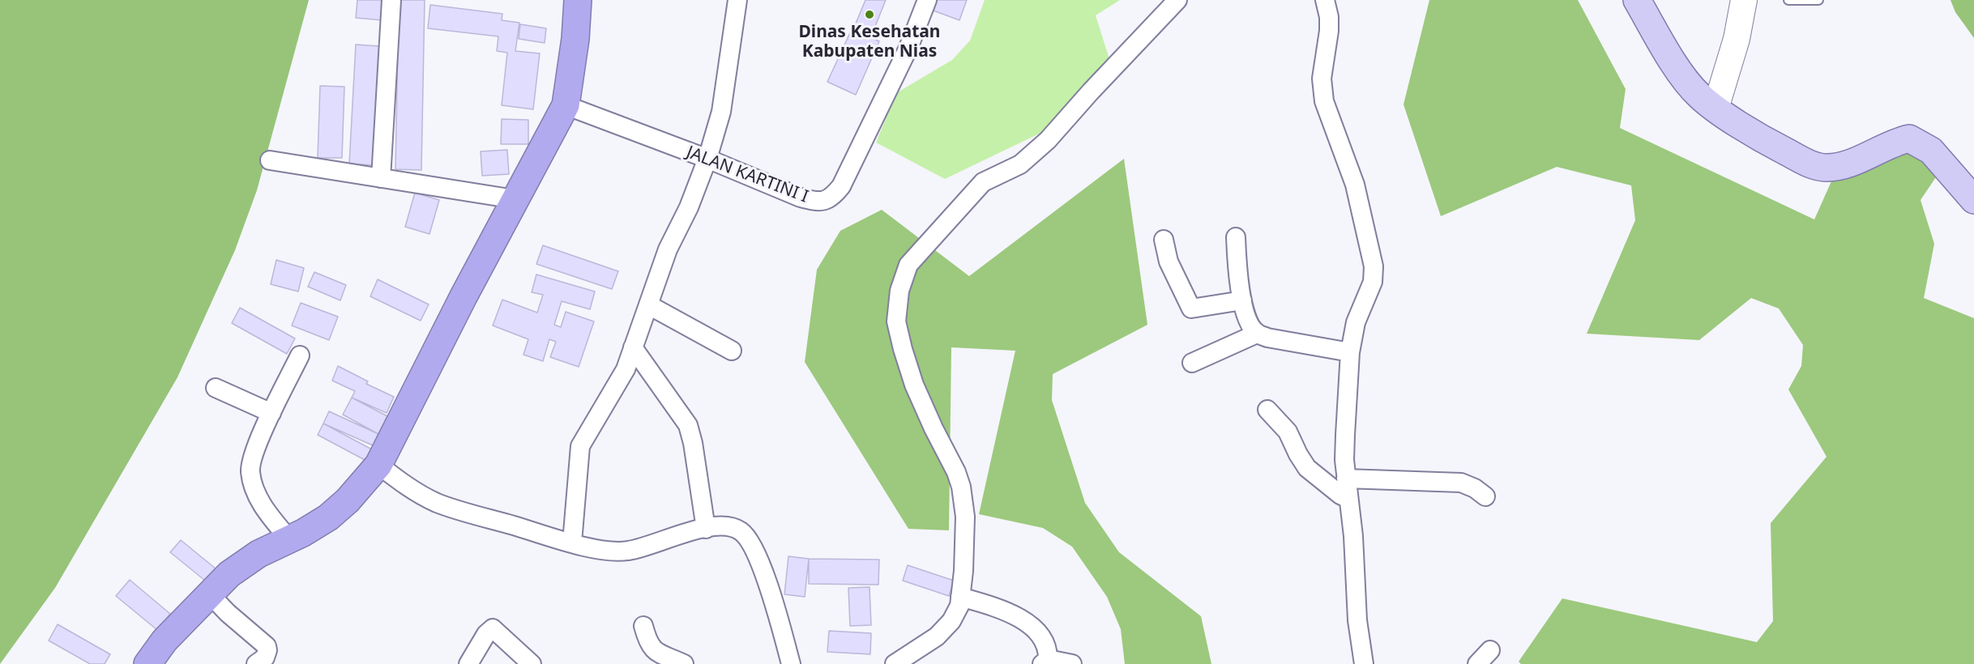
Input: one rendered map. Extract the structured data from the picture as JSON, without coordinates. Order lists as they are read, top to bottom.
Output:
{
  "streets": {
    "street": ["JALAN KARTINI I"]
  },
  "places": ["Dinas Kesehatan Kabupaten Nias"]
}
